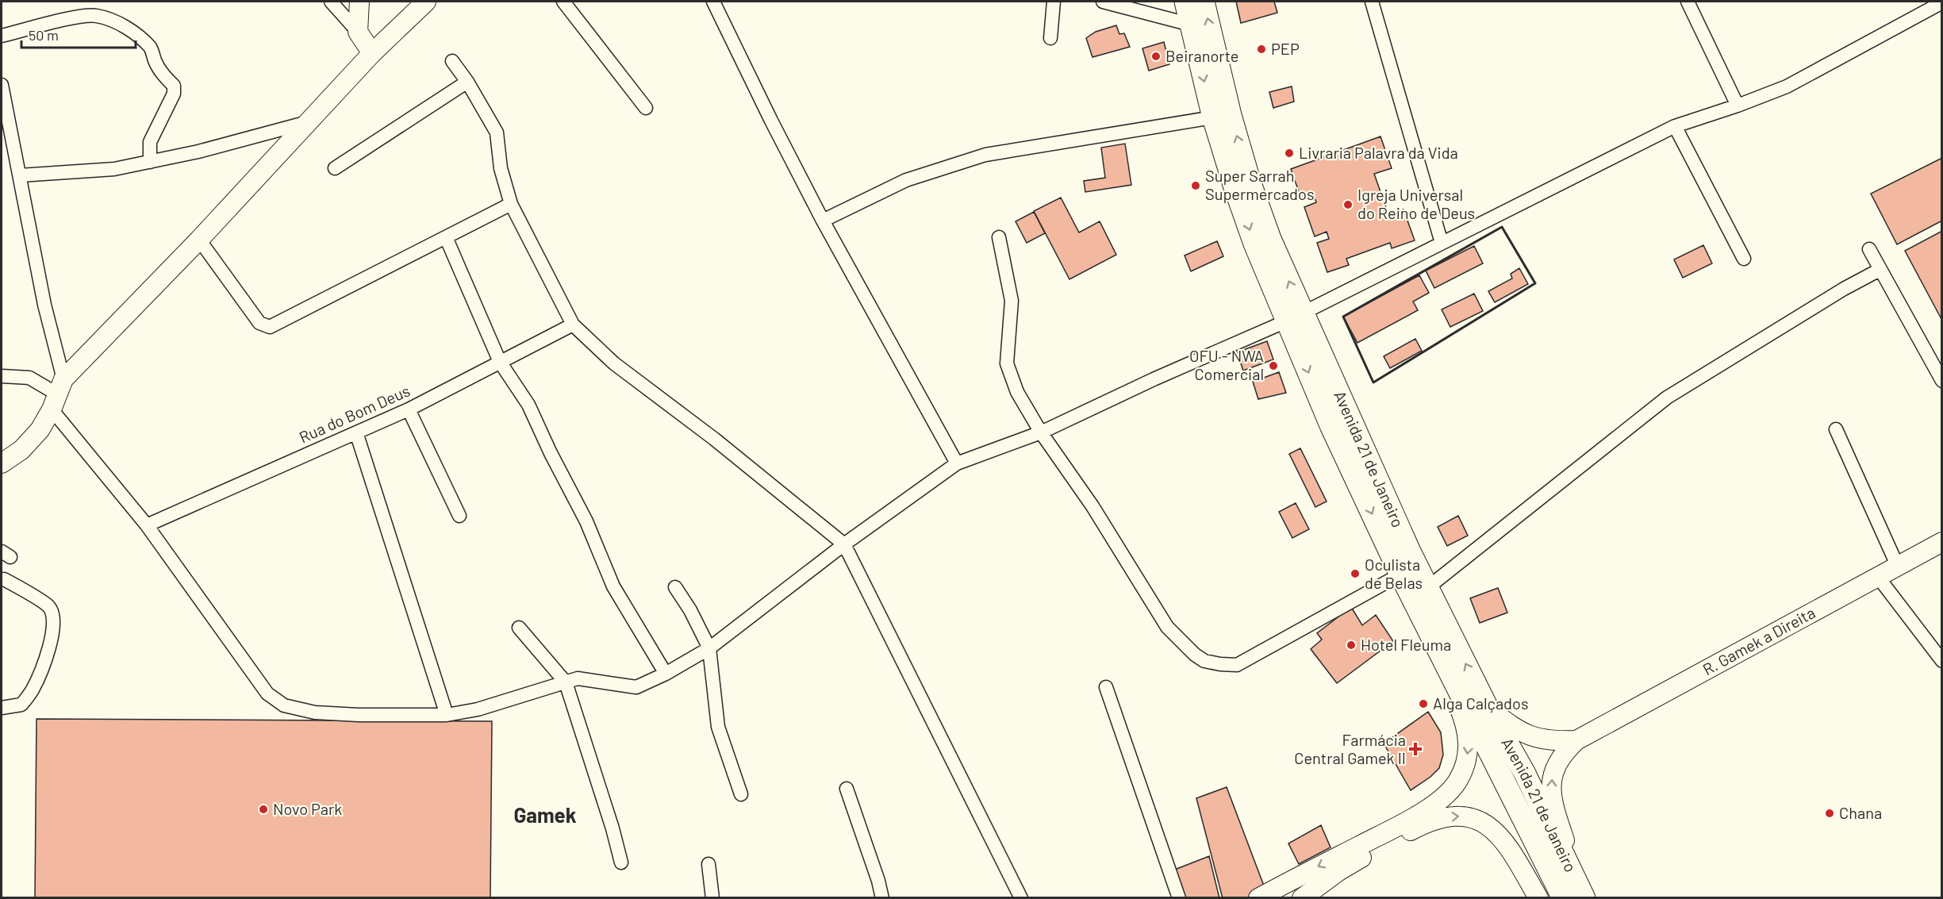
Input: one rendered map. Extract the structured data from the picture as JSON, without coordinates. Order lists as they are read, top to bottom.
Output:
{
  "streets": {
    "main road": ["Avenida 21 de Janeiro", "R. Gamek a Direita"],
    "street": ["Rua do Bom Deus"]
  },
  "districts": ["Gamek"],
  "places": {
    "other": [
      "PEP",
      "Beiranorte",
      "Livraria Palavra da Vida",
      "Super Sarrah Supermercados",
      "Igreja Universal do Reino de Deus",
      "OFU - NWA Comercial",
      "Oculista de Belas",
      "Hotel Fleuma",
      "Alga Calçados",
      "Novo Park",
      "Chana"
    ],
    "health": ["Farmácia Central Gamek II"]
  },
  "scale_bar": "50 m"
}
